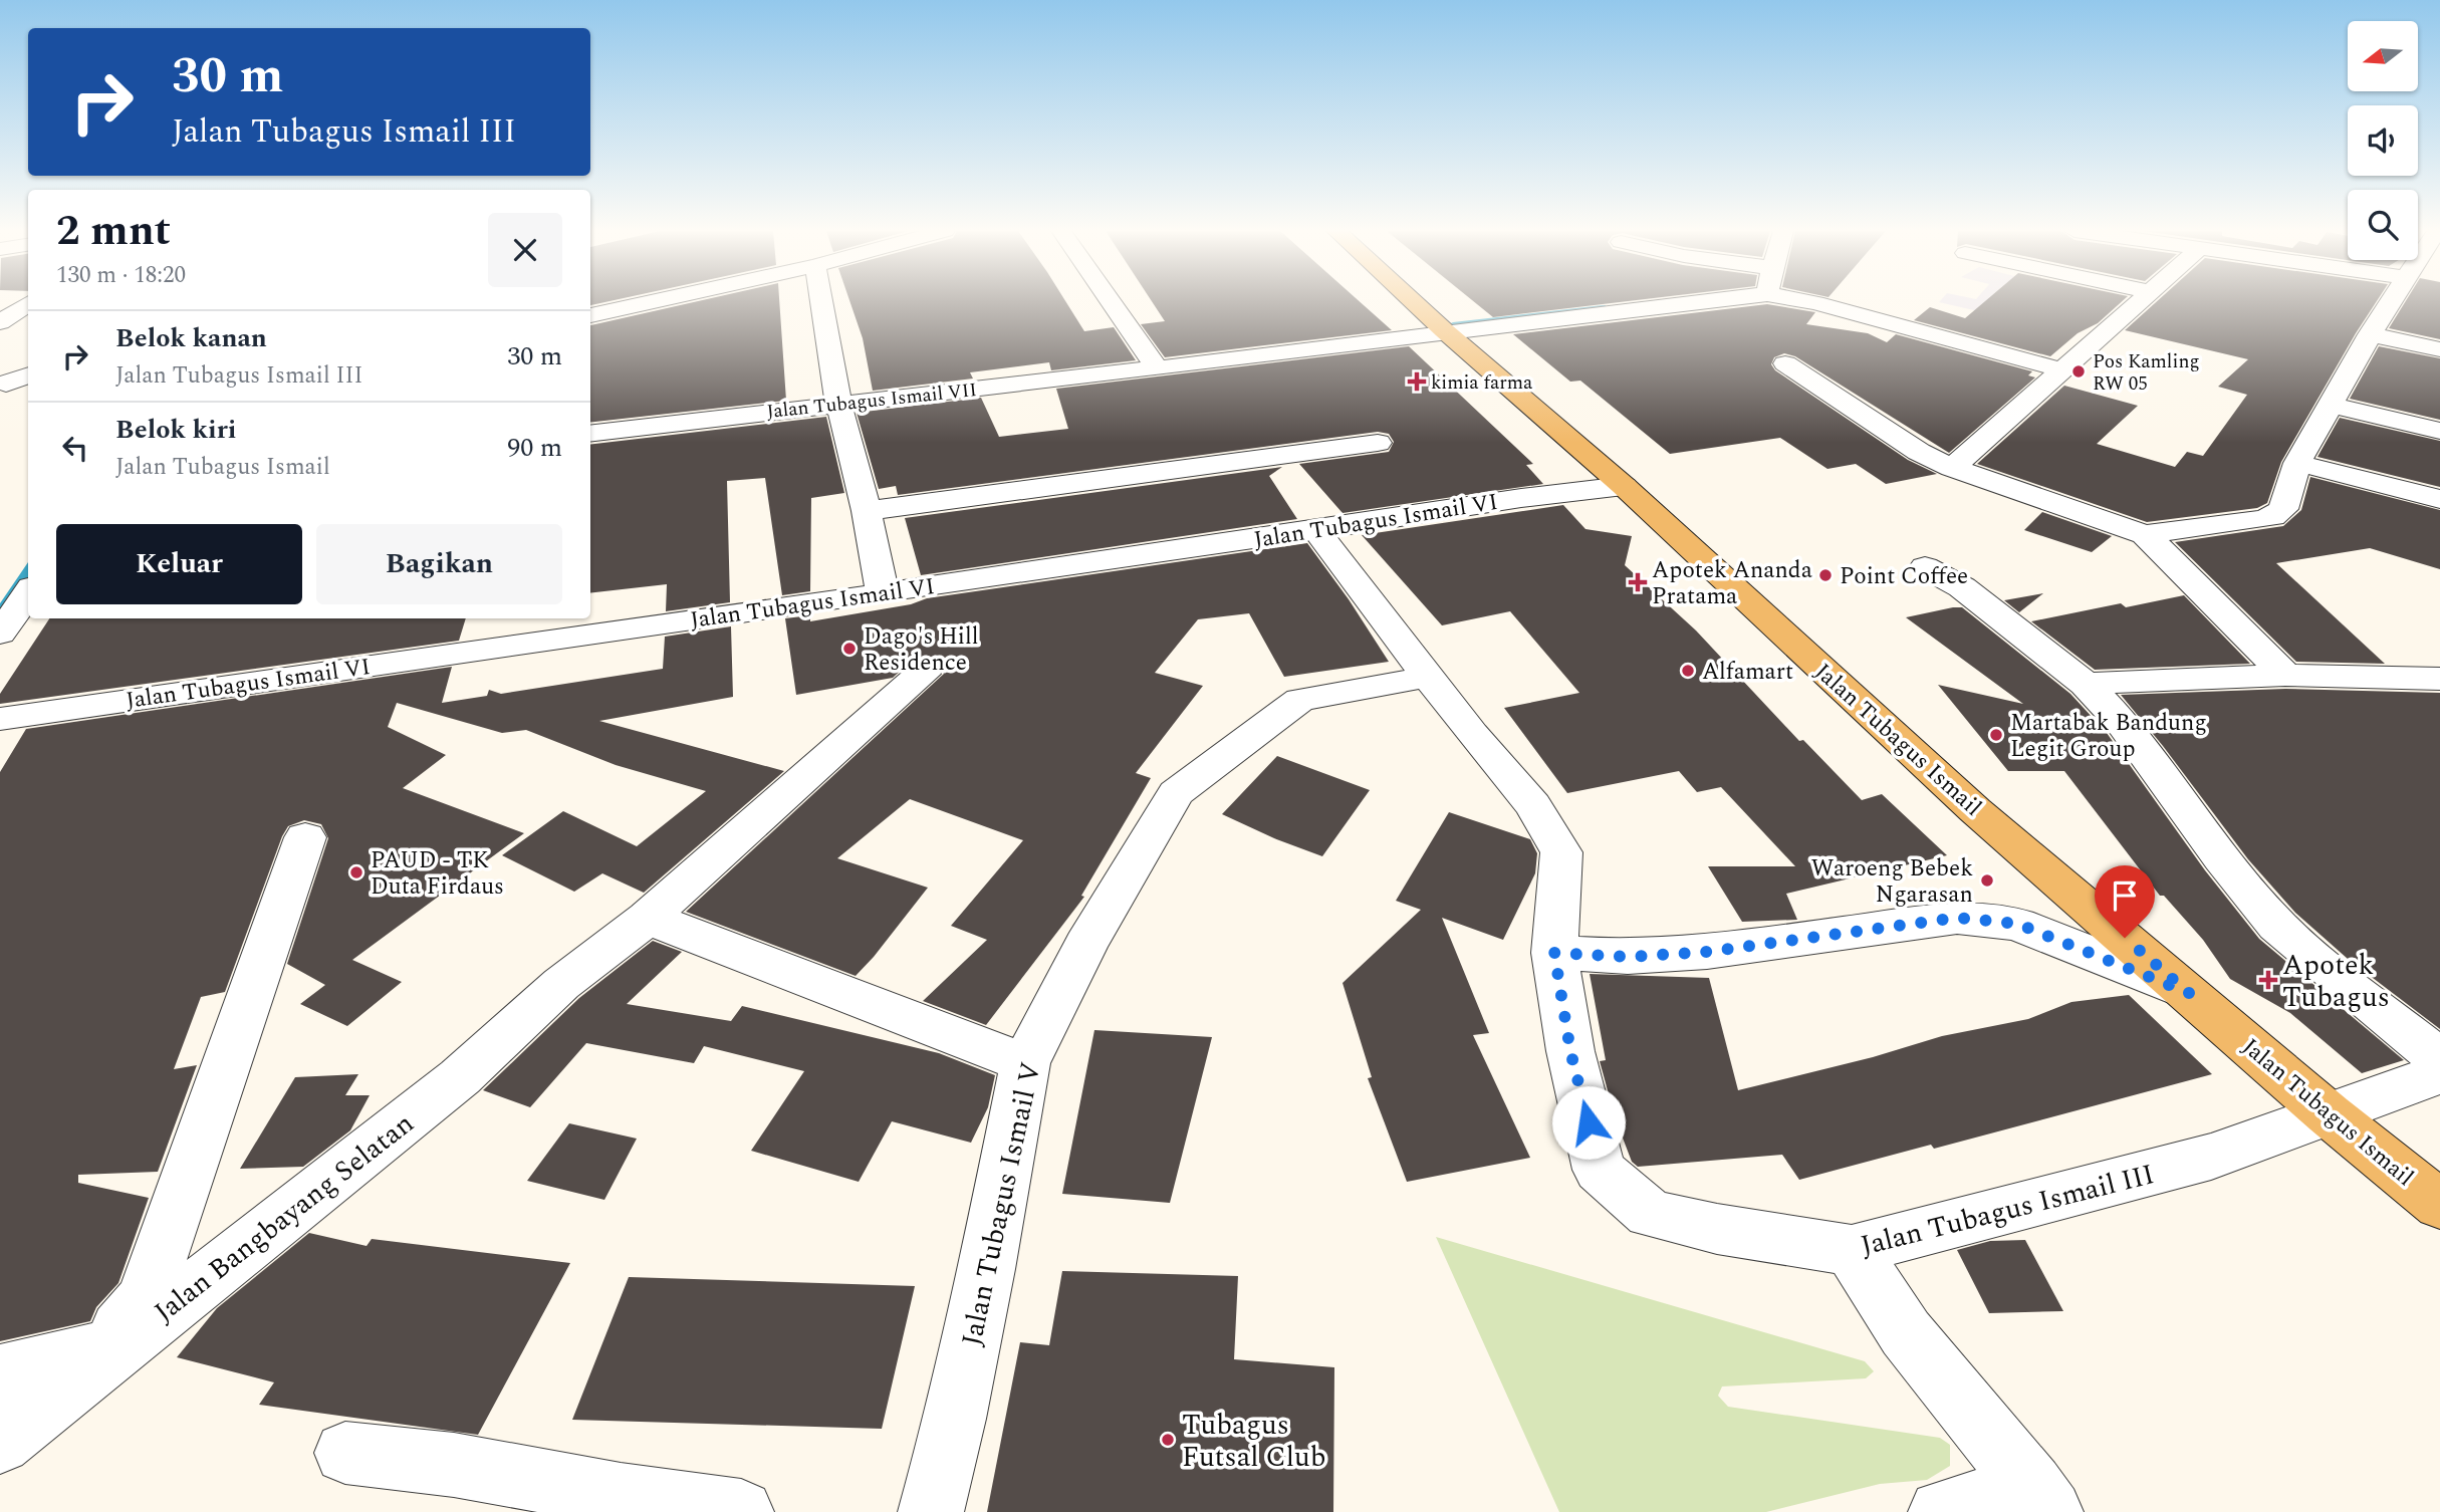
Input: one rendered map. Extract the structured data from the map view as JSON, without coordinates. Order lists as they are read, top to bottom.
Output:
{
  "streets": {
    "main road": ["Jalan Tubagus Ismail"],
    "street": [
      "Jalan Tubagus Ismail VII",
      "Jalan Tubagus Ismail VI",
      "Jalan Tubagus Ismail V",
      "Jalan Tubagus Ismail III",
      "Jalan Bangbayang Selatan"
    ]
  },
  "crossings": [
    ["Jalan Tubagus Ismail VII", "Jalan Tubagus Ismail"],
    ["Jalan Tubagus Ismail VI", "Jalan Tubagus Ismail"],
    ["Jalan Tubagus Ismail VI", "Jalan Tubagus Ismail III"],
    ["Jalan Tubagus Ismail", "Jalan Tubagus Ismail III"],
    ["Jalan Tubagus Ismail V", "Jalan Tubagus Ismail III"]
  ],
  "places": {
    "other": [
      "Pos Kamling RW 05",
      "Point Coffee",
      "Dago's Hill Residence",
      "Alfamart",
      "Martabak Bandung Legit Group",
      "PAUD - TK Duta Firdaus",
      "Waroeng Bebek Ngarasan",
      "Tubagus Futsal Club"
    ],
    "health": ["kimia farma", "Apotek Ananda Pratama", "Apotek Tubagus"]
  },
  "north": "left",
  "page": {
    "turn": ["30 m", "Jalan Tubagus Ismail III"],
    "heading": ["2 mnt", "130 m · 18:20"],
    "list": [
      {
        "name": "Belok kanan",
        "note": "Jalan Tubagus Ismail III",
        "value": "30 m"
      },
      {
        "name": "Belok kiri",
        "note": "Jalan Tubagus Ismail",
        "value": "90 m"
      }
    ],
    "buttons": ["Keluar", "Bagikan"]
  }
}
